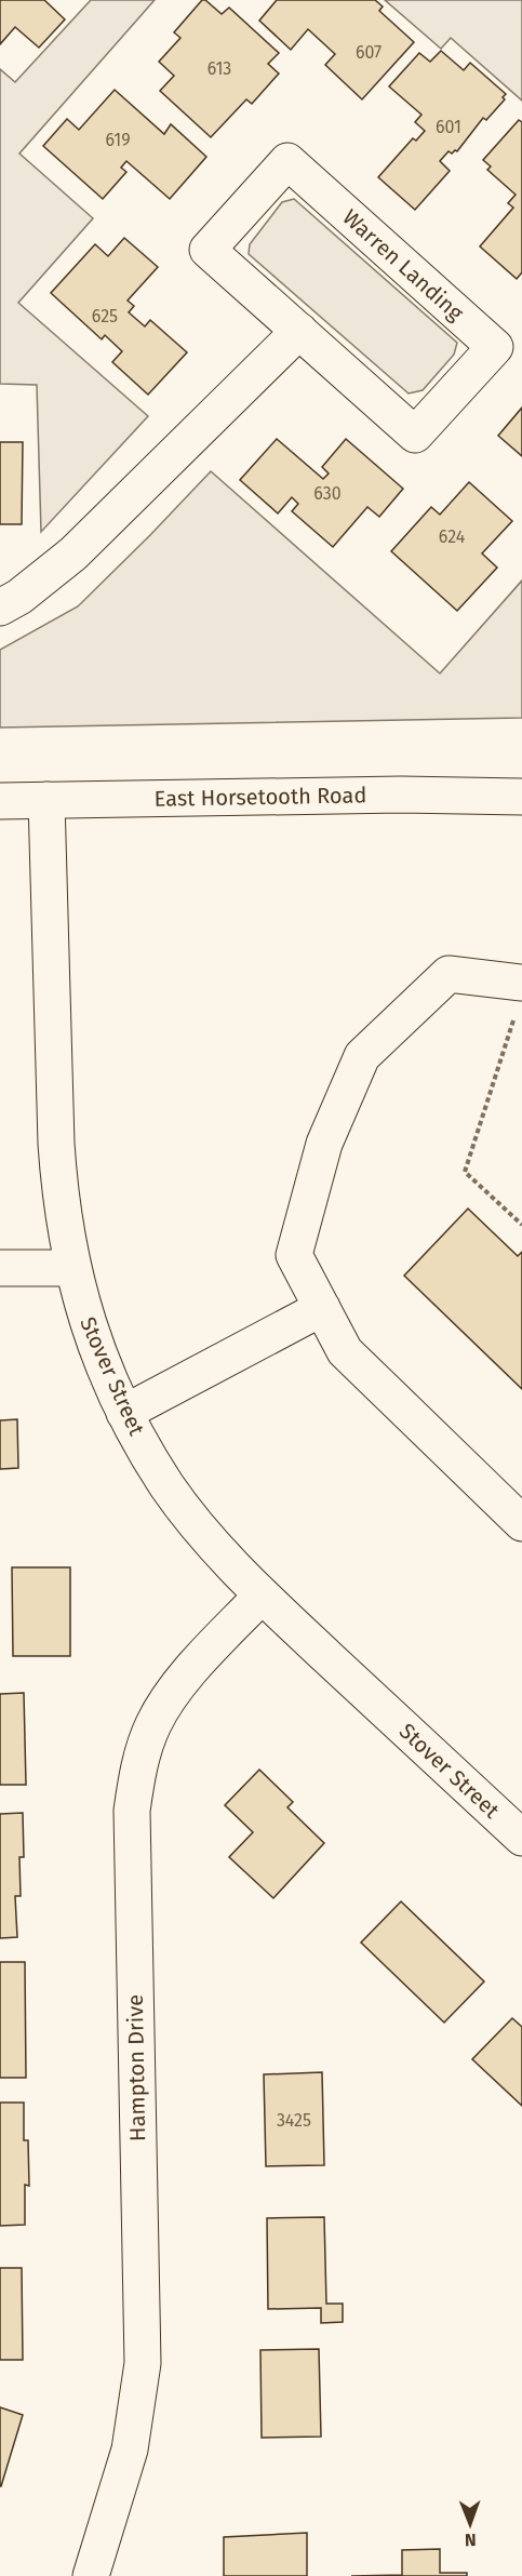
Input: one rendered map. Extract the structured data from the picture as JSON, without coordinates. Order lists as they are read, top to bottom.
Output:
{
  "streets": {
    "street": [
      "Warren Landing",
      "East Horsetooth Road",
      "Stover Street",
      "Hampton Drive"
    ]
  },
  "crossings": [
    ["East Horsetooth Road", "Stover Street"],
    ["Stover Street", "Hampton Drive"]
  ],
  "house_numbers": [
    "607",
    "613",
    "601",
    "619",
    "625",
    "630",
    "624",
    "3425"
  ],
  "north": "bottom"
}
